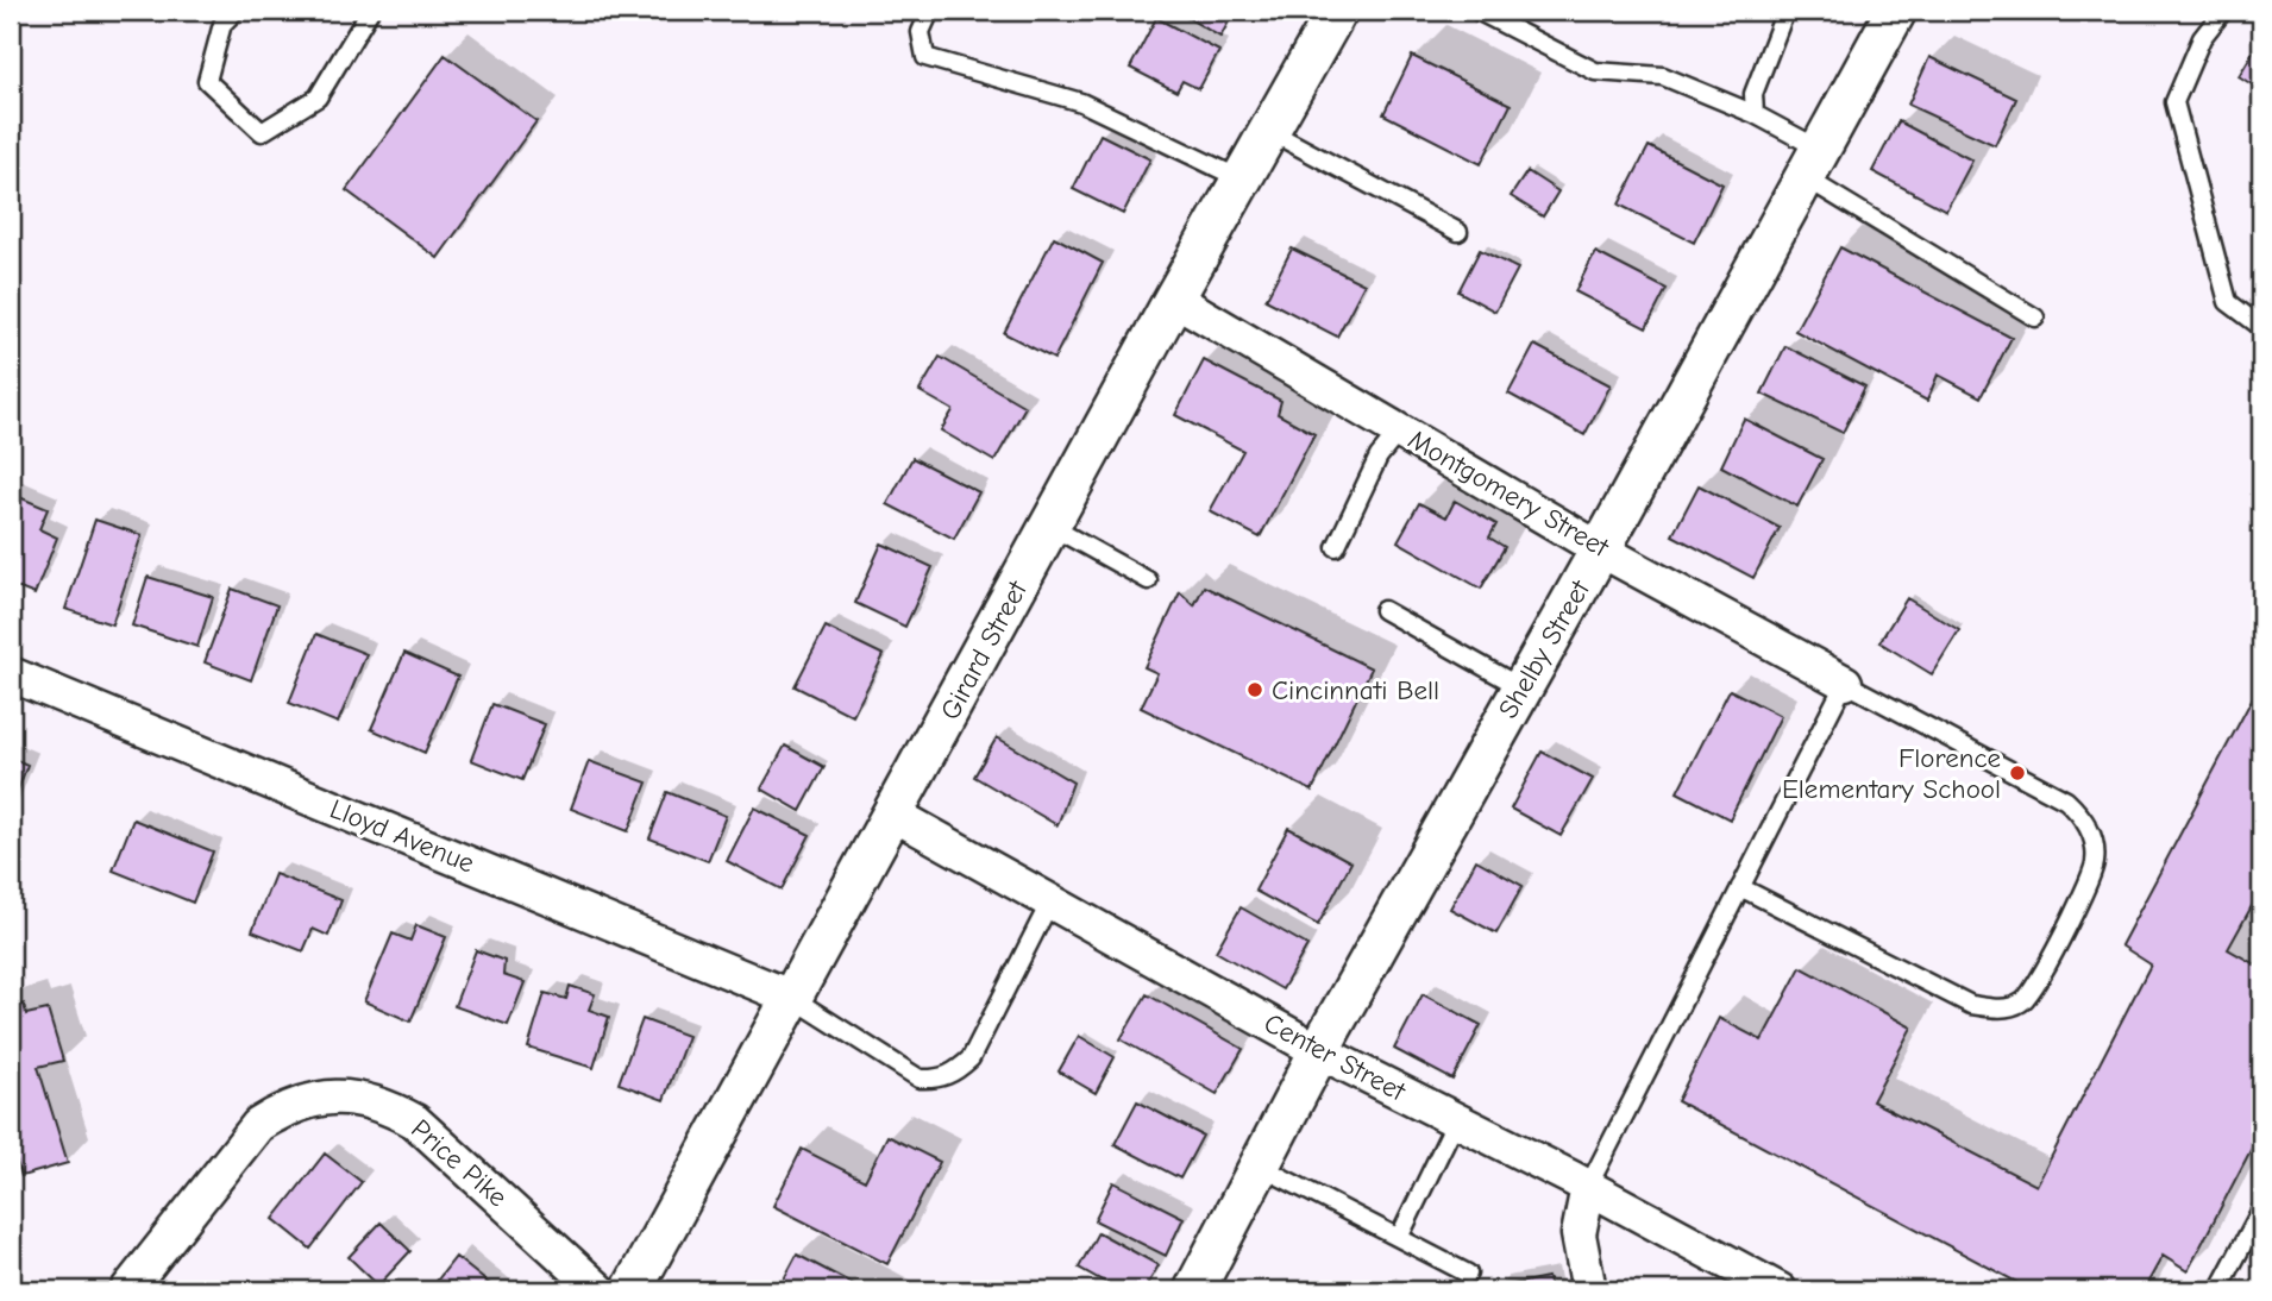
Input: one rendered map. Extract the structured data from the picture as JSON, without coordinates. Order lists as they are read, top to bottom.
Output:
{
  "streets": {
    "street": [
      "Montgomery Street",
      "Shelby Street",
      "Girard Street",
      "Lloyd Avenue",
      "Center Street",
      "Price Pike"
    ]
  },
  "crossings": [
    ["Montgomery Street", "Shelby Street"],
    ["Montgomery Street", "Girard Street"],
    ["Shelby Street", "Center Street"],
    ["Girard Street", "Lloyd Avenue"],
    ["Girard Street", "Center Street"]
  ],
  "places": ["Cincinnati Bell", "Florence Elementary School"]
}
